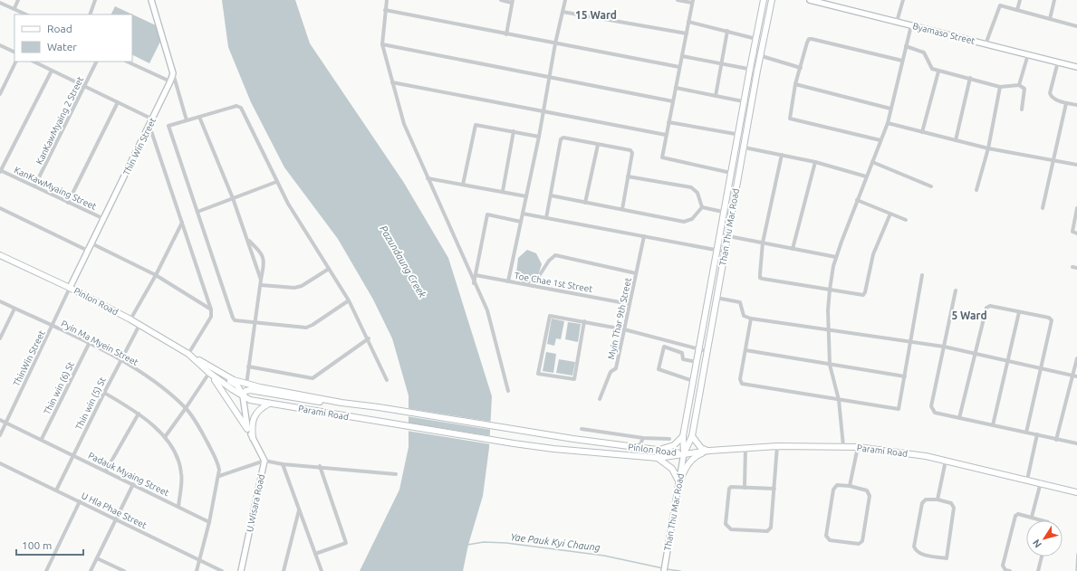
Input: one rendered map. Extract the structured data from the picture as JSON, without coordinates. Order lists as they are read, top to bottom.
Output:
{
  "streets": {
    "main road": [
      "Byamaso Street",
      "Thin Win Street",
      "Than Thu Mar Road",
      "Pinlon Road",
      "Parami Road",
      "U Wisara Road"
    ],
    "street": [
      "KanKawMyaing 2 Street",
      "KanKawMyaing Street",
      "Toe Chae 1st Street",
      "Myin Thar 9th Street",
      "Pyin Ma Myein Street",
      "ThinWin Street",
      "Thin win (6) St",
      "Thin win (5) St",
      "Padauk Myaing Street",
      "U Hla Phae Street"
    ]
  },
  "crossings": [
    ["KanKawMyaing 2 Street", "KanKawMyaing Street"],
    ["Thin Win Street", "KanKawMyaing Street"],
    ["Thin Win Street", "Pinlon Road"],
    ["Thin Win Street", "ThinWin Street"],
    ["Than Thu Mar Road", "Pinlon Road"],
    ["Than Thu Mar Road", "Parami Road"],
    ["Toe Chae 1st Street", "Myin Thar 9th Street"],
    ["Pinlon Road", "ThinWin Street"],
    ["Pinlon Road", "Thin win (5) St"],
    ["Pinlon Road", "Parami Road"],
    ["Pyin Ma Myein Street", "ThinWin Street"],
    ["Pyin Ma Myein Street", "Thin win (6) St"],
    ["Pyin Ma Myein Street", "Thin win (5) St"],
    ["Pyin Ma Myein Street", "Padauk Myaing Street"],
    ["Pyin Ma Myein Street", "U Hla Phae Street"],
    ["ThinWin Street", "Padauk Myaing Street"],
    ["Thin win (6) St", "Padauk Myaing Street"],
    ["Thin win (5) St", "Padauk Myaing Street"],
    ["Thin win (5) St", "U Hla Phae Street"]
  ],
  "districts": ["15 Ward", "5 Ward"],
  "water": ["Pazundaung Creek", "Yae Pauk Kyi Chaung"],
  "legend": ["Road", "Water"],
  "scale_bar": "100 m",
  "north": "bottom left"
}
